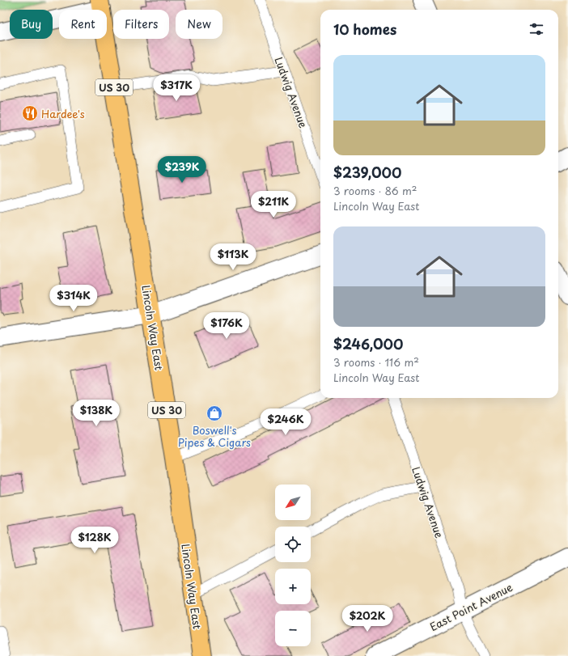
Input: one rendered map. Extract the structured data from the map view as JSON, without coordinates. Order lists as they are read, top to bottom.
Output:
{
  "streets": {
    "highway": ["US 30", "Lincoln Way East"],
    "street": ["East Point Avenue"],
    "lane": ["Ludwig Avenue"]
  },
  "crossings": [
    ["Ludwig Avenue", "East Point Avenue"]
  ],
  "places": {
    "restaurant": ["Hardee's"],
    "shop": ["Boswell's Pipes & Cigars"]
  },
  "north": "bottom left",
  "page": {
    "chip": [
      "Buy",
      "Rent",
      "Filters",
      "New"
    ],
    "heading": "10 homes",
    "list": [
      {
        "name": "$239,000",
        "note": "3 rooms · 86 m² · Lincoln Way East"
      },
      {
        "name": "$246,000",
        "note": "3 rooms · 116 m² · Lincoln Way East"
      }
    ],
    "price": [
      "$317K",
      "$239K",
      "$211K",
      "$113K",
      "$314K",
      "$176K",
      "$138K",
      "$246K",
      "$128K",
      "$202K"
    ],
    "map_buttons": ["+", "−"]
  }
}
